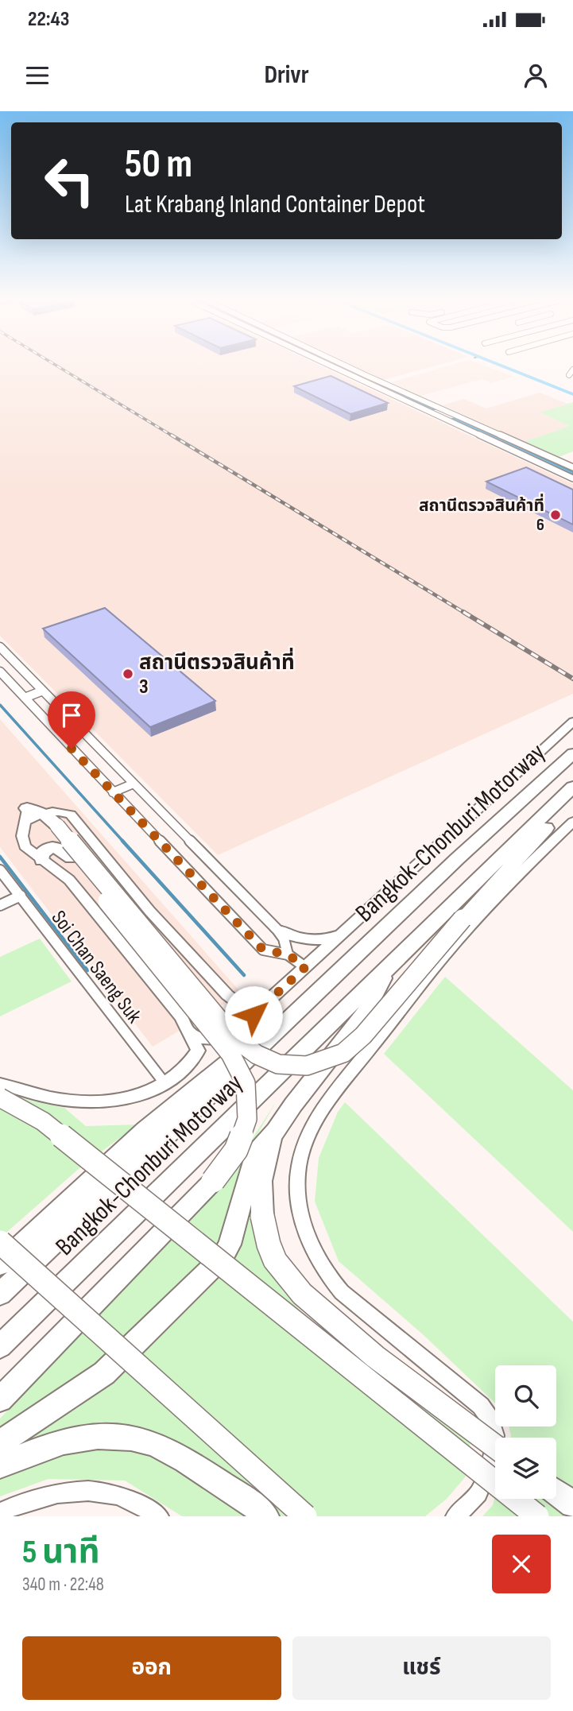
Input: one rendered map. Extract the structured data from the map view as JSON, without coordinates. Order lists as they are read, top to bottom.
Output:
{
  "streets": {
    "highway": ["Bangkok-Chonburi Motorway"],
    "street": ["Soi Chan Saeng Suk"]
  },
  "places": ["สถานีตรวจสินค้าที่ 6", "สถานีตรวจสินค้าที่ 3"],
  "page": {
    "status": "22:43",
    "header": "Drivr",
    "turn": ["50 m", "Lat Krabang Inland Container Depot"],
    "heading": ["5 นาที", "340 m · 22:48"],
    "buttons": ["ออก", "แชร์"]
  }
}
